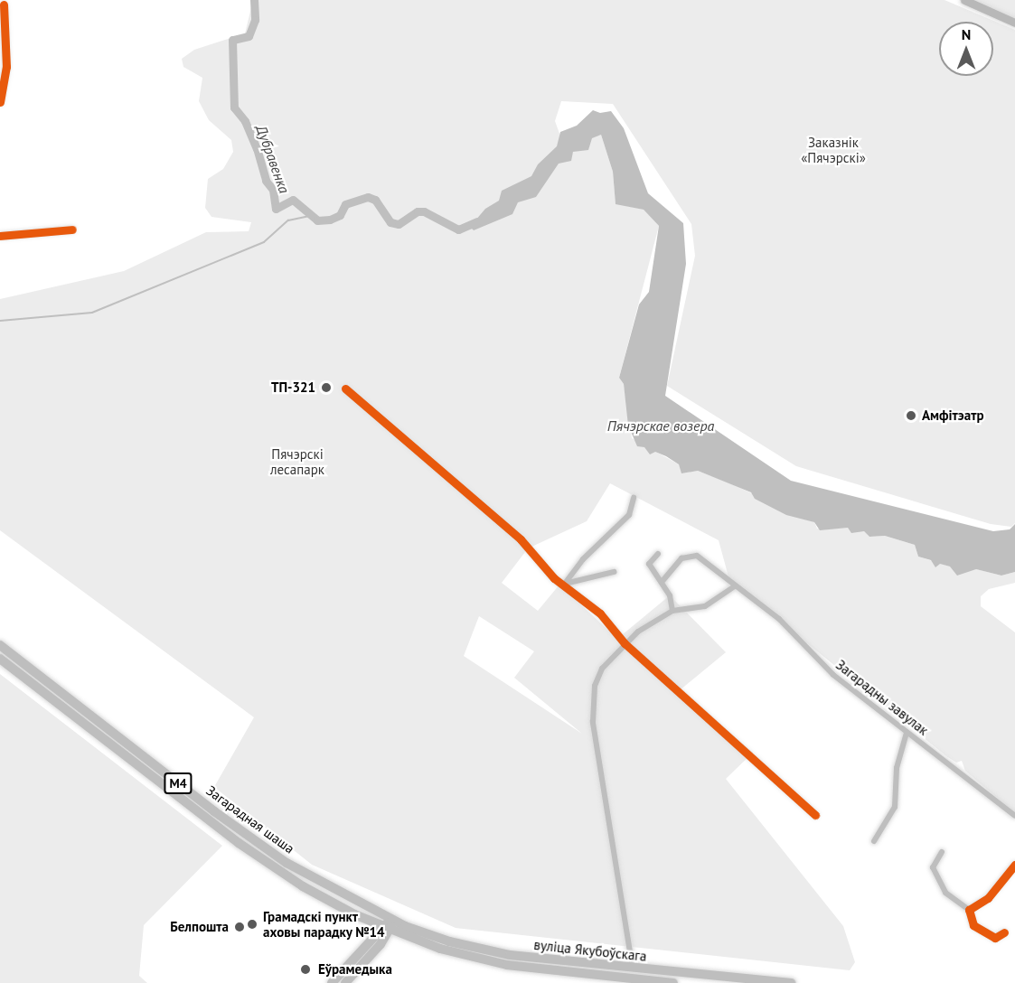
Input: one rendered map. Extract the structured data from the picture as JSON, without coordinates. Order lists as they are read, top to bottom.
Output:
{
  "streets": {
    "main road": ["М4", "Загарадная шаша", "вуліца Якубоўскага"],
    "street": ["Загарадны завулак"]
  },
  "crossings": [
    ["Загарадная шаша", "вуліца Якубоўскага"]
  ],
  "water": ["Дубравенка", "Пячэрскае возера"],
  "parks": ["Заказнік «Пячэрскі»", "Пячэрскі лесапарк"],
  "places": [
    "ТП-321",
    "Амфітэатр",
    "Грамадскі пункт аховы парадку №14",
    "Белпошта",
    "Еўрамедыка"
  ],
  "north": "top"
}
